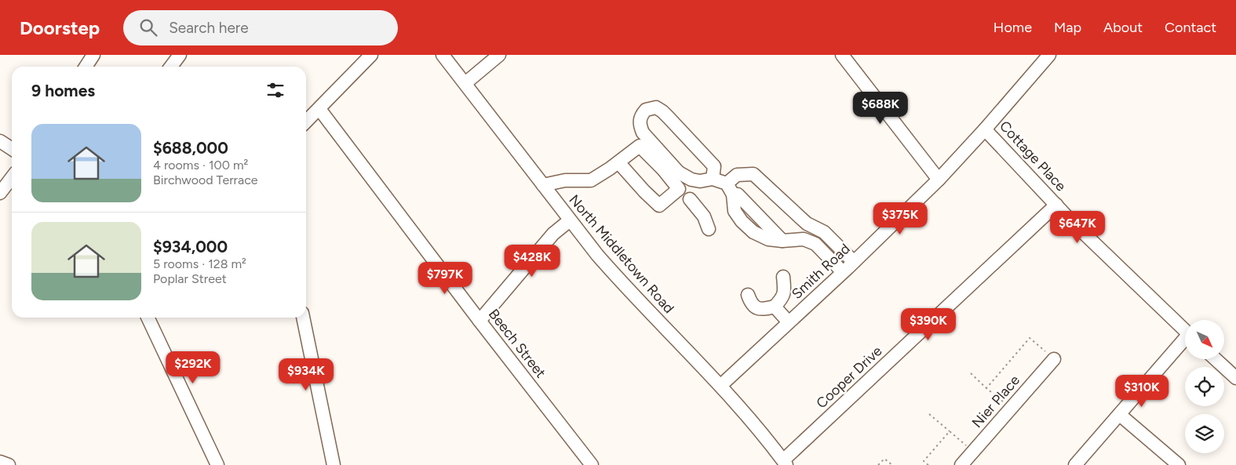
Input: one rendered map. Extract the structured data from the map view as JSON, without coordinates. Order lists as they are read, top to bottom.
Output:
{
  "streets": {
    "street": [
      "Cottage Place",
      "North Middletown Road",
      "Smith Road",
      "Beech Street",
      "Cooper Drive",
      "Nier Place"
    ]
  },
  "crossings": [
    ["Cottage Place", "Smith Road"],
    ["Cottage Place", "Cooper Drive"],
    ["North Middletown Road", "Smith Road"],
    ["North Middletown Road", "Cooper Drive"]
  ],
  "north": "bottom right",
  "page": {
    "header": "Doorstep",
    "search": "Search here",
    "nav": [
      "Home",
      "Map",
      "About",
      "Contact"
    ],
    "heading": "9 homes",
    "price": [
      "$688K",
      "$375K",
      "$647K",
      "$428K",
      "$797K",
      "$390K",
      "$292K",
      "$934K",
      "$310K"
    ],
    "list": [
      {
        "name": "$688,000",
        "note": "4 rooms · 100 m² · Birchwood Terrace"
      },
      {
        "name": "$934,000",
        "note": "5 rooms · 128 m² · Poplar Street"
      }
    ]
  }
}
